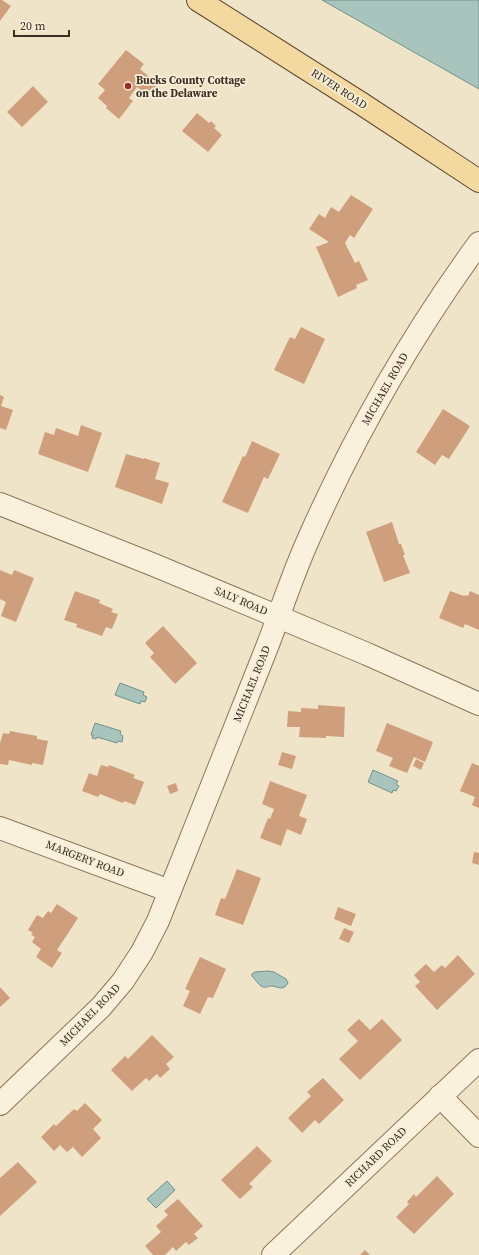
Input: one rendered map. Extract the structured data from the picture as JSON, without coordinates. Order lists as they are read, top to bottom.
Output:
{
  "streets": {
    "main road": ["RIVER ROAD"],
    "street": [
      "MICHAEL ROAD",
      "SALY ROAD",
      "MARGERY ROAD",
      "RICHARD ROAD"
    ]
  },
  "crossings": [
    ["MICHAEL ROAD", "SALY ROAD"],
    ["MICHAEL ROAD", "MARGERY ROAD"]
  ],
  "places": ["Bucks County Cottage on the Delaware"],
  "scale_bar": "20 m"
}
